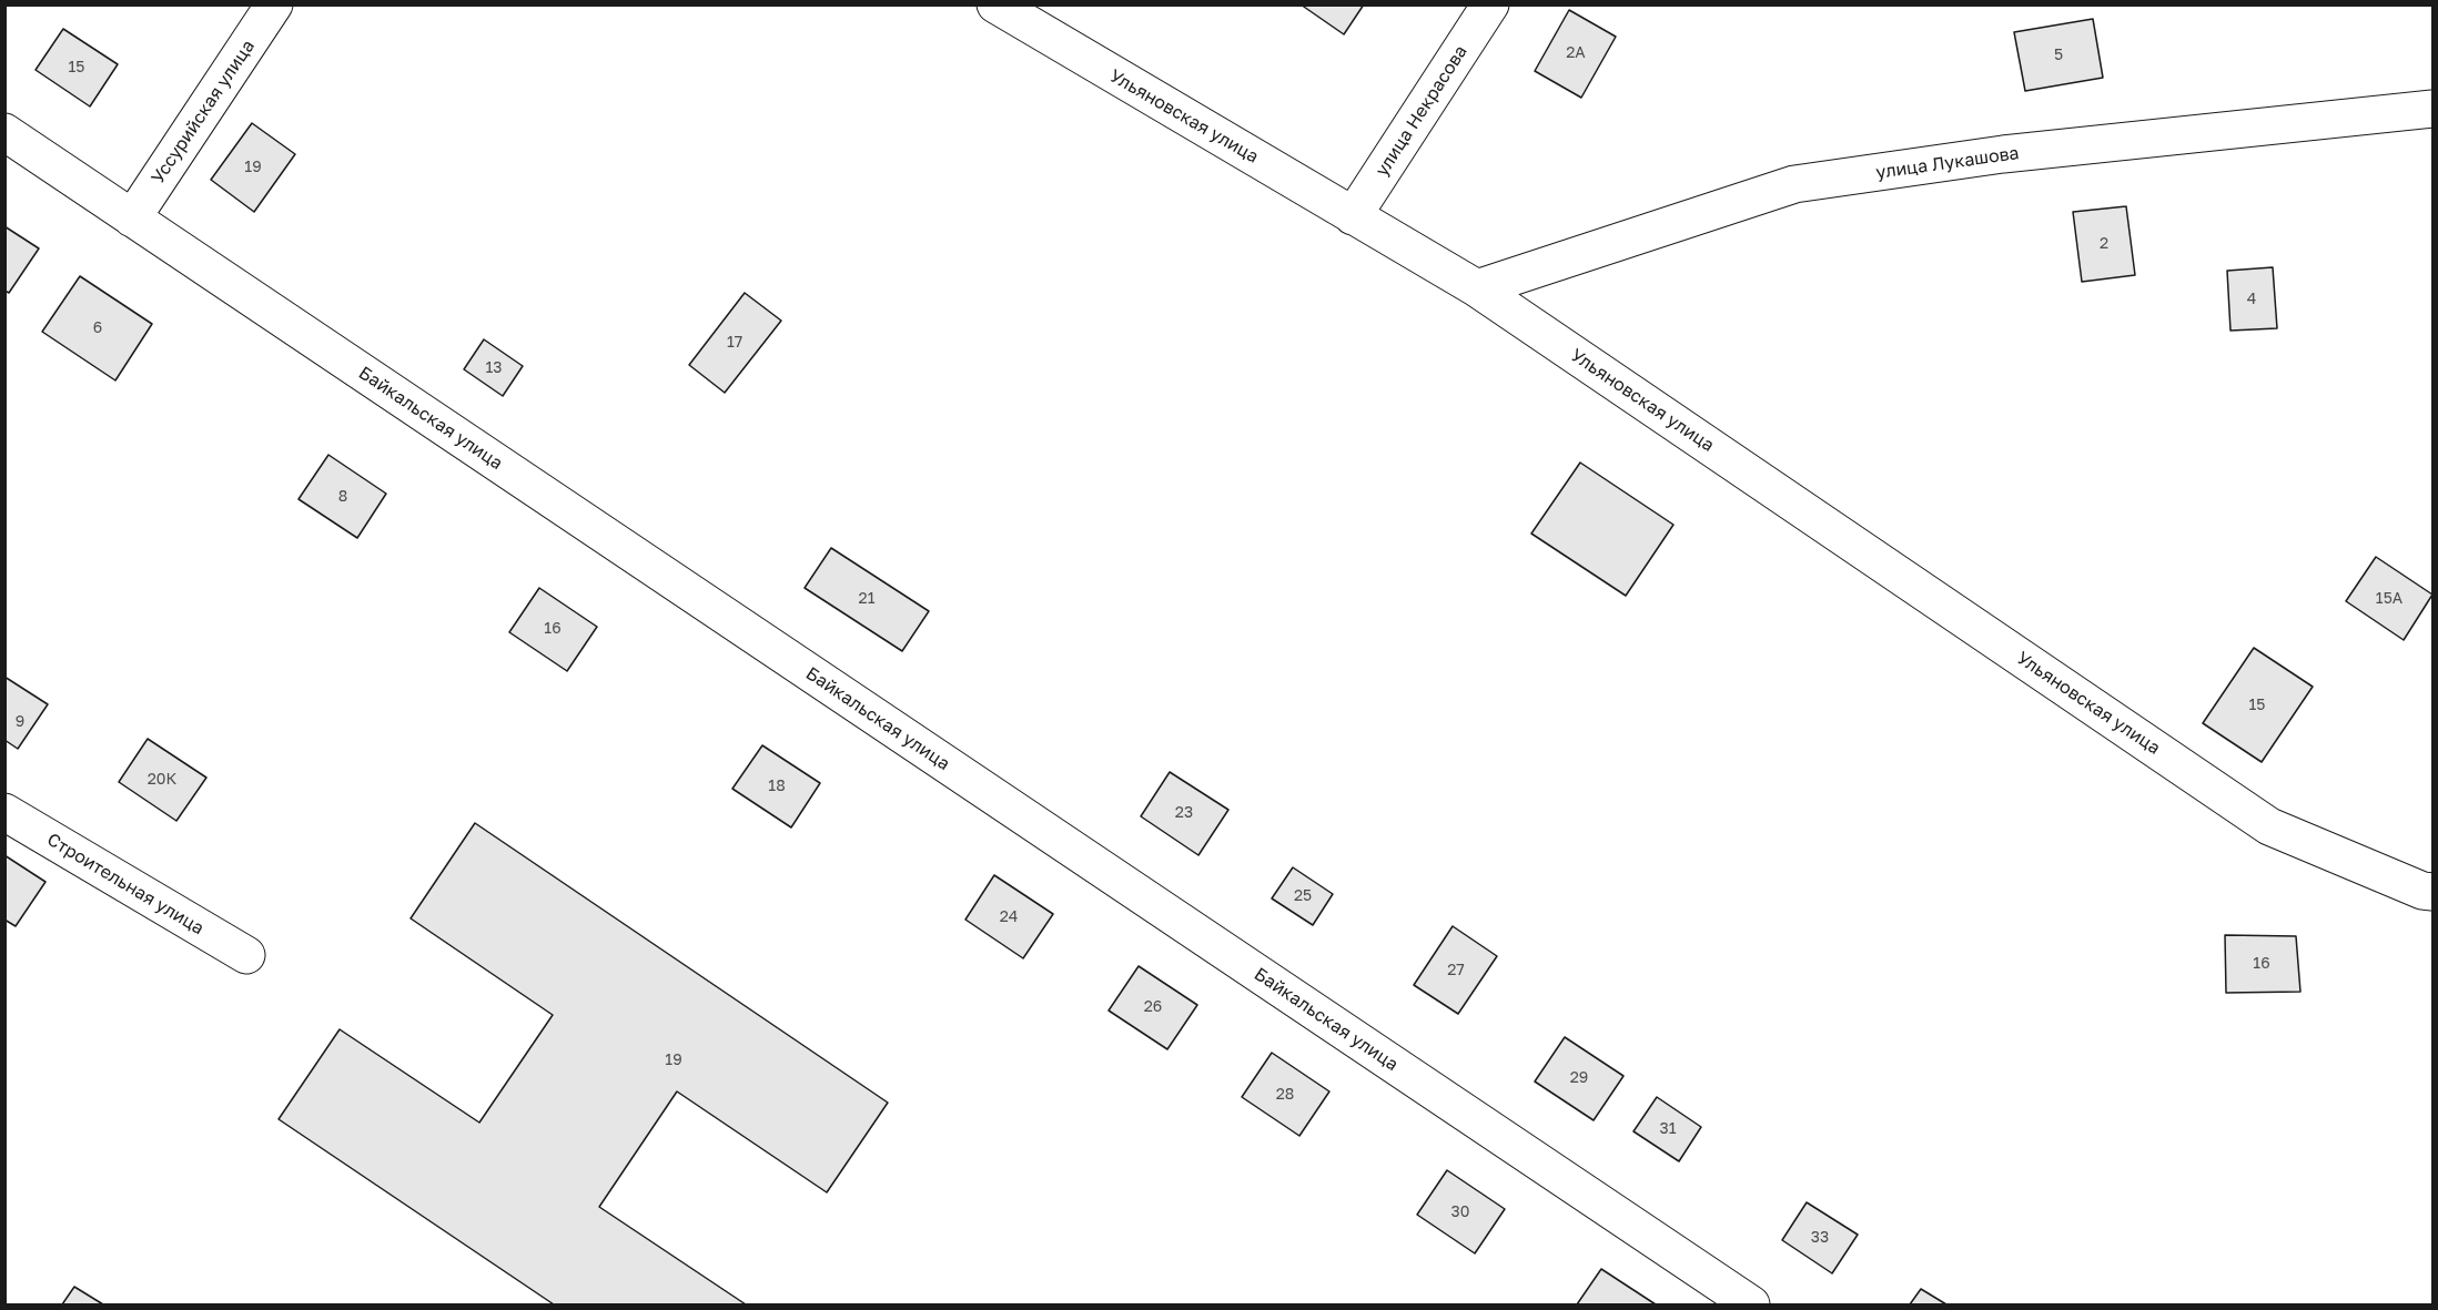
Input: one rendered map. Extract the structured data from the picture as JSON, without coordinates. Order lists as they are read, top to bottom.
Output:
{
  "streets": {
    "street": [
      "улица Некрасова",
      "Уссурийская улица",
      "Ульяновская улица",
      "улица Лукашова",
      "Байкальская улица",
      "Строительная улица"
    ]
  },
  "crossings": [
    ["улица Некрасова", "Ульяновская улица"],
    ["Уссурийская улица", "Байкальская улица"],
    ["Ульяновская улица", "улица Лукашова"]
  ],
  "house_numbers": [
    "2А",
    "5",
    "15",
    "19",
    "2",
    "4",
    "6",
    "17",
    "13",
    "8",
    "21",
    "15А",
    "16",
    "15",
    "9",
    "20К",
    "18",
    "23",
    "25",
    "24",
    "16",
    "27",
    "26",
    "19",
    "29",
    "28",
    "31",
    "30",
    "33"
  ]
}
